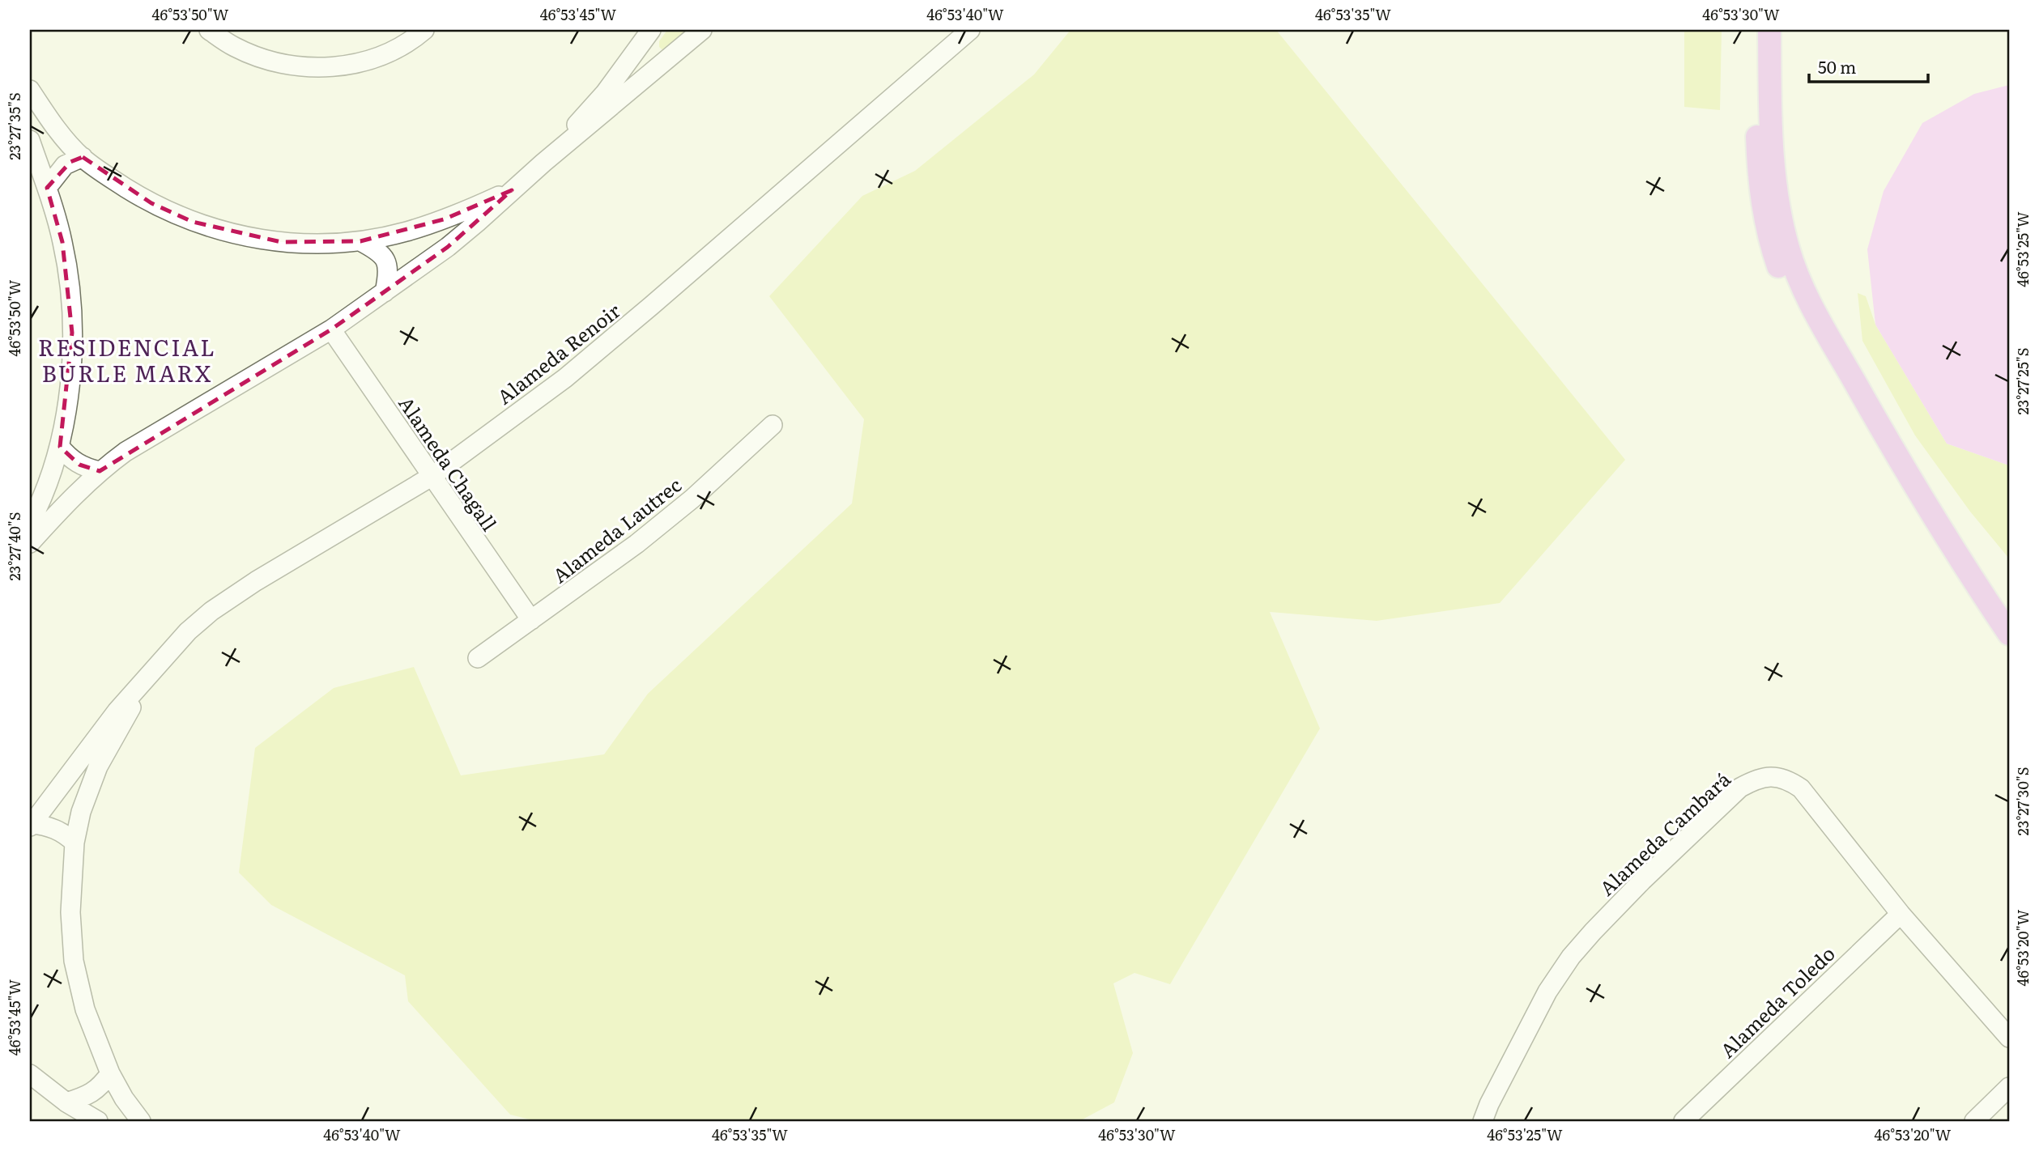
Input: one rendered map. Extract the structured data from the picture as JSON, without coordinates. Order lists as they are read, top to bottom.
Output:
{
  "streets": {
    "street": [
      "Alameda Renoir",
      "Alameda Chagall",
      "Alameda Lautrec",
      "Alameda Cambará",
      "Alameda Toledo"
    ]
  },
  "crossings": [
    ["Alameda Renoir", "Alameda Chagall"],
    ["Alameda Chagall", "Alameda Lautrec"],
    ["Alameda Cambará", "Alameda Toledo"]
  ],
  "districts": ["RESIDENCIAL BURLE MARX"],
  "scale_bar": "50 m",
  "coordinates": [
    "46°53'50\"W",
    "46°53'45\"W",
    "46°53'40\"W",
    "46°53'35\"W",
    "46°53'30\"W",
    "23°27'35\"S",
    "46°53'25\"W",
    "23°27'25\"S",
    "23°27'40\"S",
    "23°27'30\"S",
    "46°53'20\"W"
  ]
}
